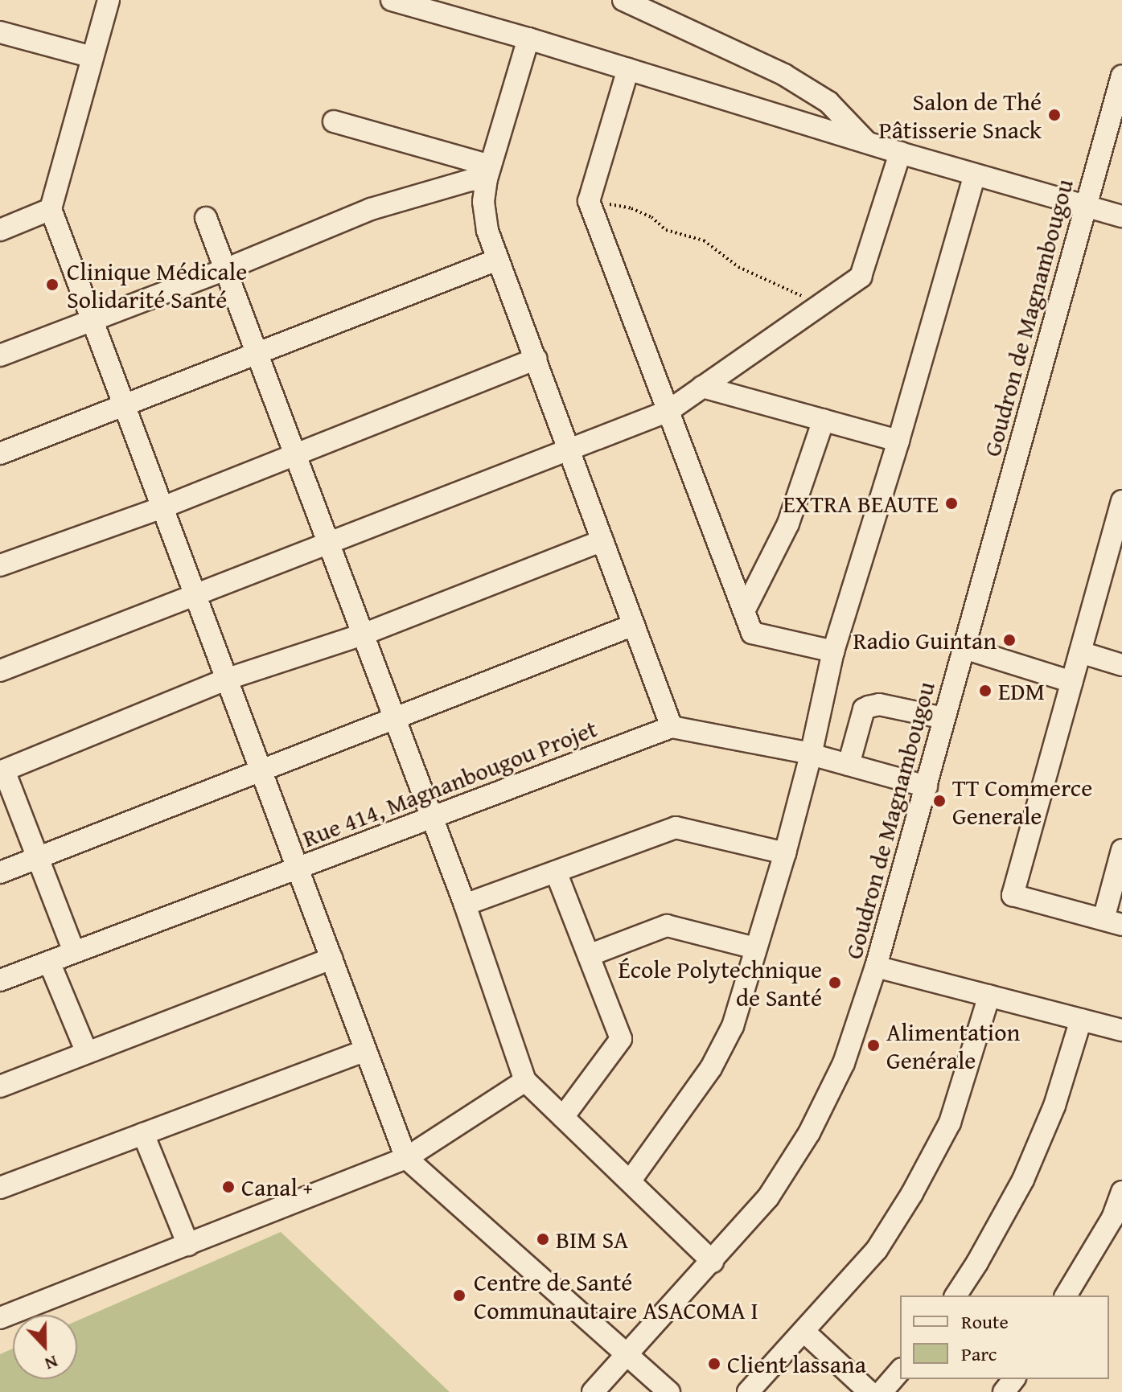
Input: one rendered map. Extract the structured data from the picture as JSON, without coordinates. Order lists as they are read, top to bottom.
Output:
{
  "streets": {
    "street": ["Goudron de Magnambougou", "Rue 414, Magnanbougou Projet"]
  },
  "places": [
    "Salon de Thé Pâtisserie Snack",
    "Clinique Médicale Solidarité Santé",
    "EXTRA BEAUTE",
    "Radio Guintan",
    "EDM",
    "TT Commerce Generale",
    "École Polytechnique de Santé",
    "Alimentation Genérale",
    "Canal +",
    "BIM SA",
    "Centre de Santé Communautaire ASACOMA I",
    "Client lassana"
  ],
  "legend": ["Route", "Parc"],
  "north": "bottom"
}
